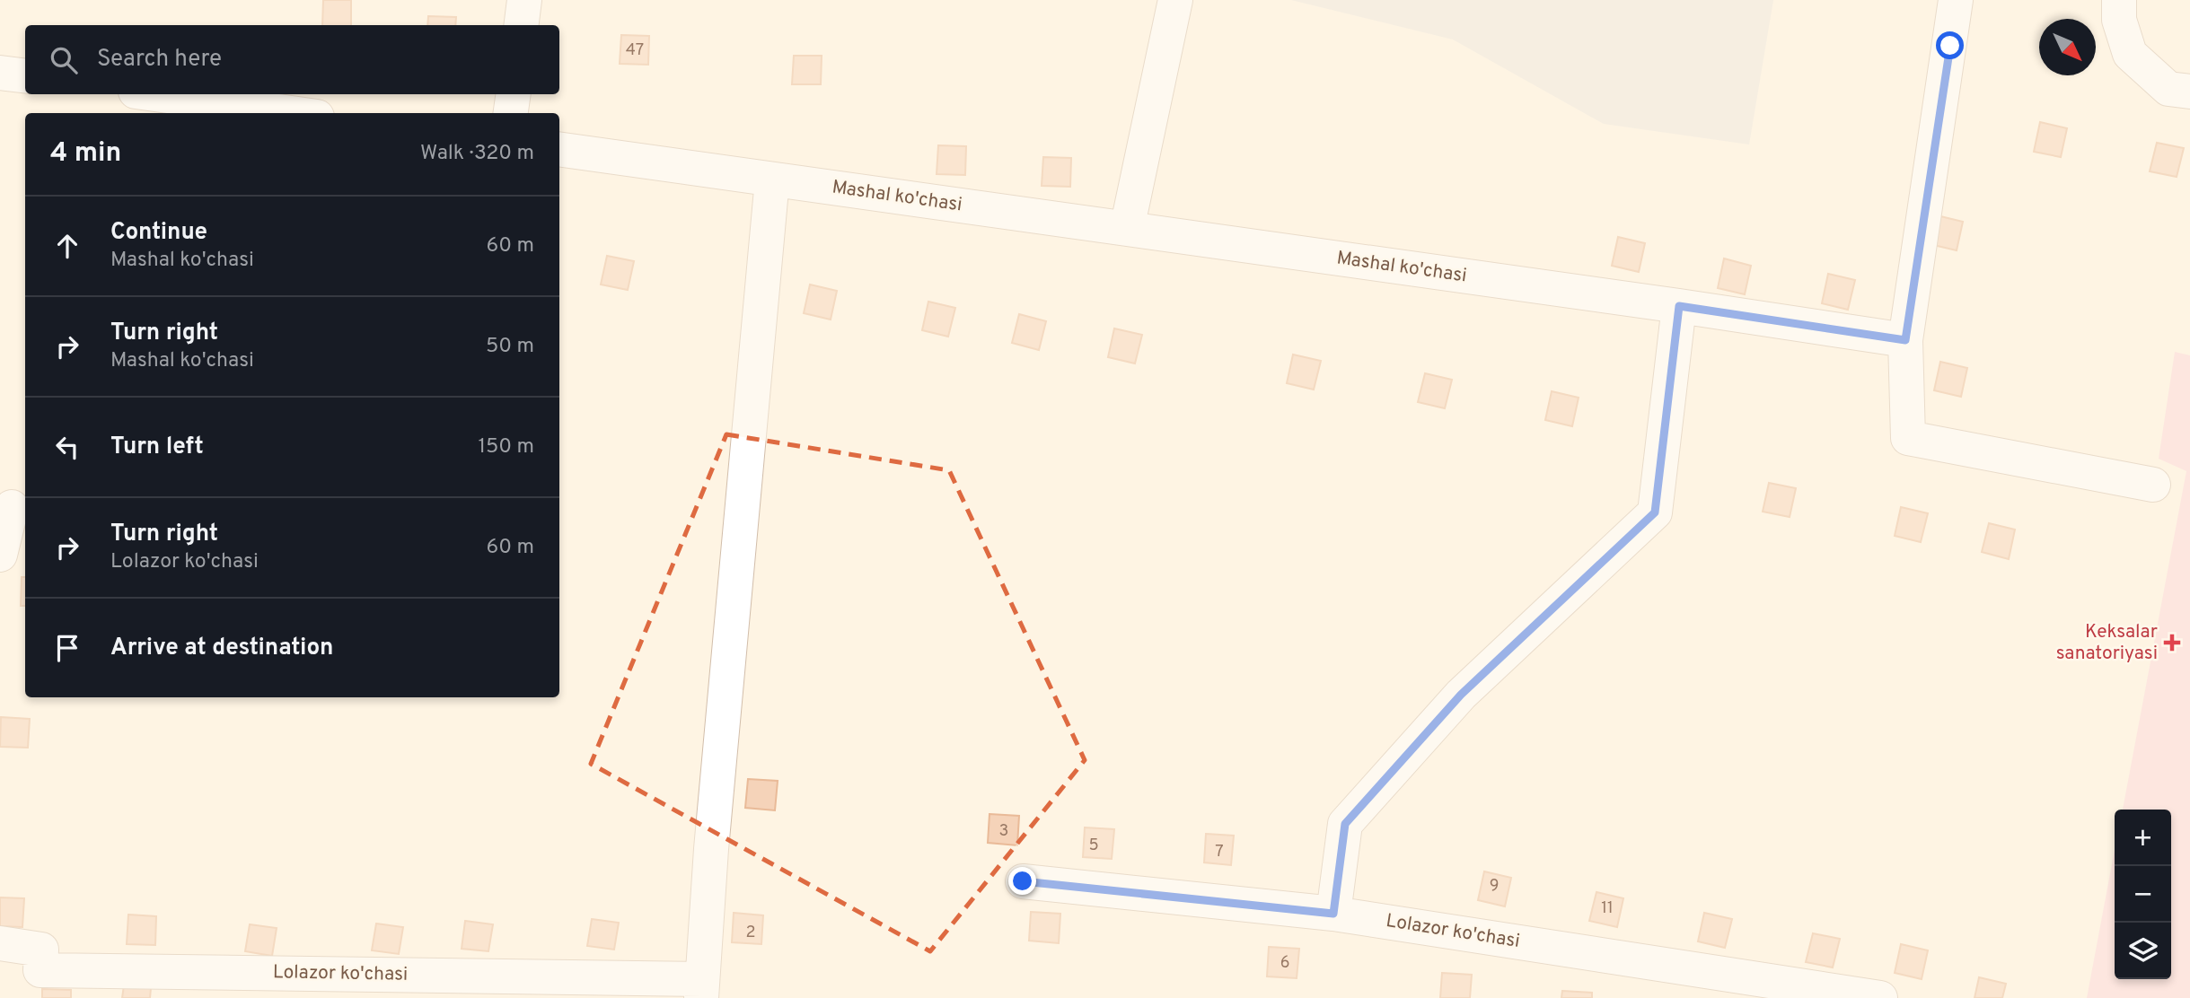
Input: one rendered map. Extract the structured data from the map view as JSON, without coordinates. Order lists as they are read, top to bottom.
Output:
{
  "streets": {
    "street": ["Mashal ko'chasi", "Lolazor ko'chasi"]
  },
  "places": {
    "health": ["Keksalar sanatoriyasi"]
  },
  "house_numbers": [
    "47",
    "3",
    "5",
    "7",
    "9",
    "11",
    "2",
    "6"
  ],
  "north": "bottom right",
  "page": {
    "search": "Search here",
    "heading": ["4 min", "Walk · 320 m"],
    "list": [
      ["Continue", "Mashal ko'chasi", "60 m"],
      ["Turn right", "Mashal ko'chasi", "50 m"],
      ["Turn left", "150 m"],
      ["Turn right", "Lolazor ko'chasi", "60 m"],
      "Arrive at destination"
    ],
    "map_buttons": ["+", "−"]
  }
}
